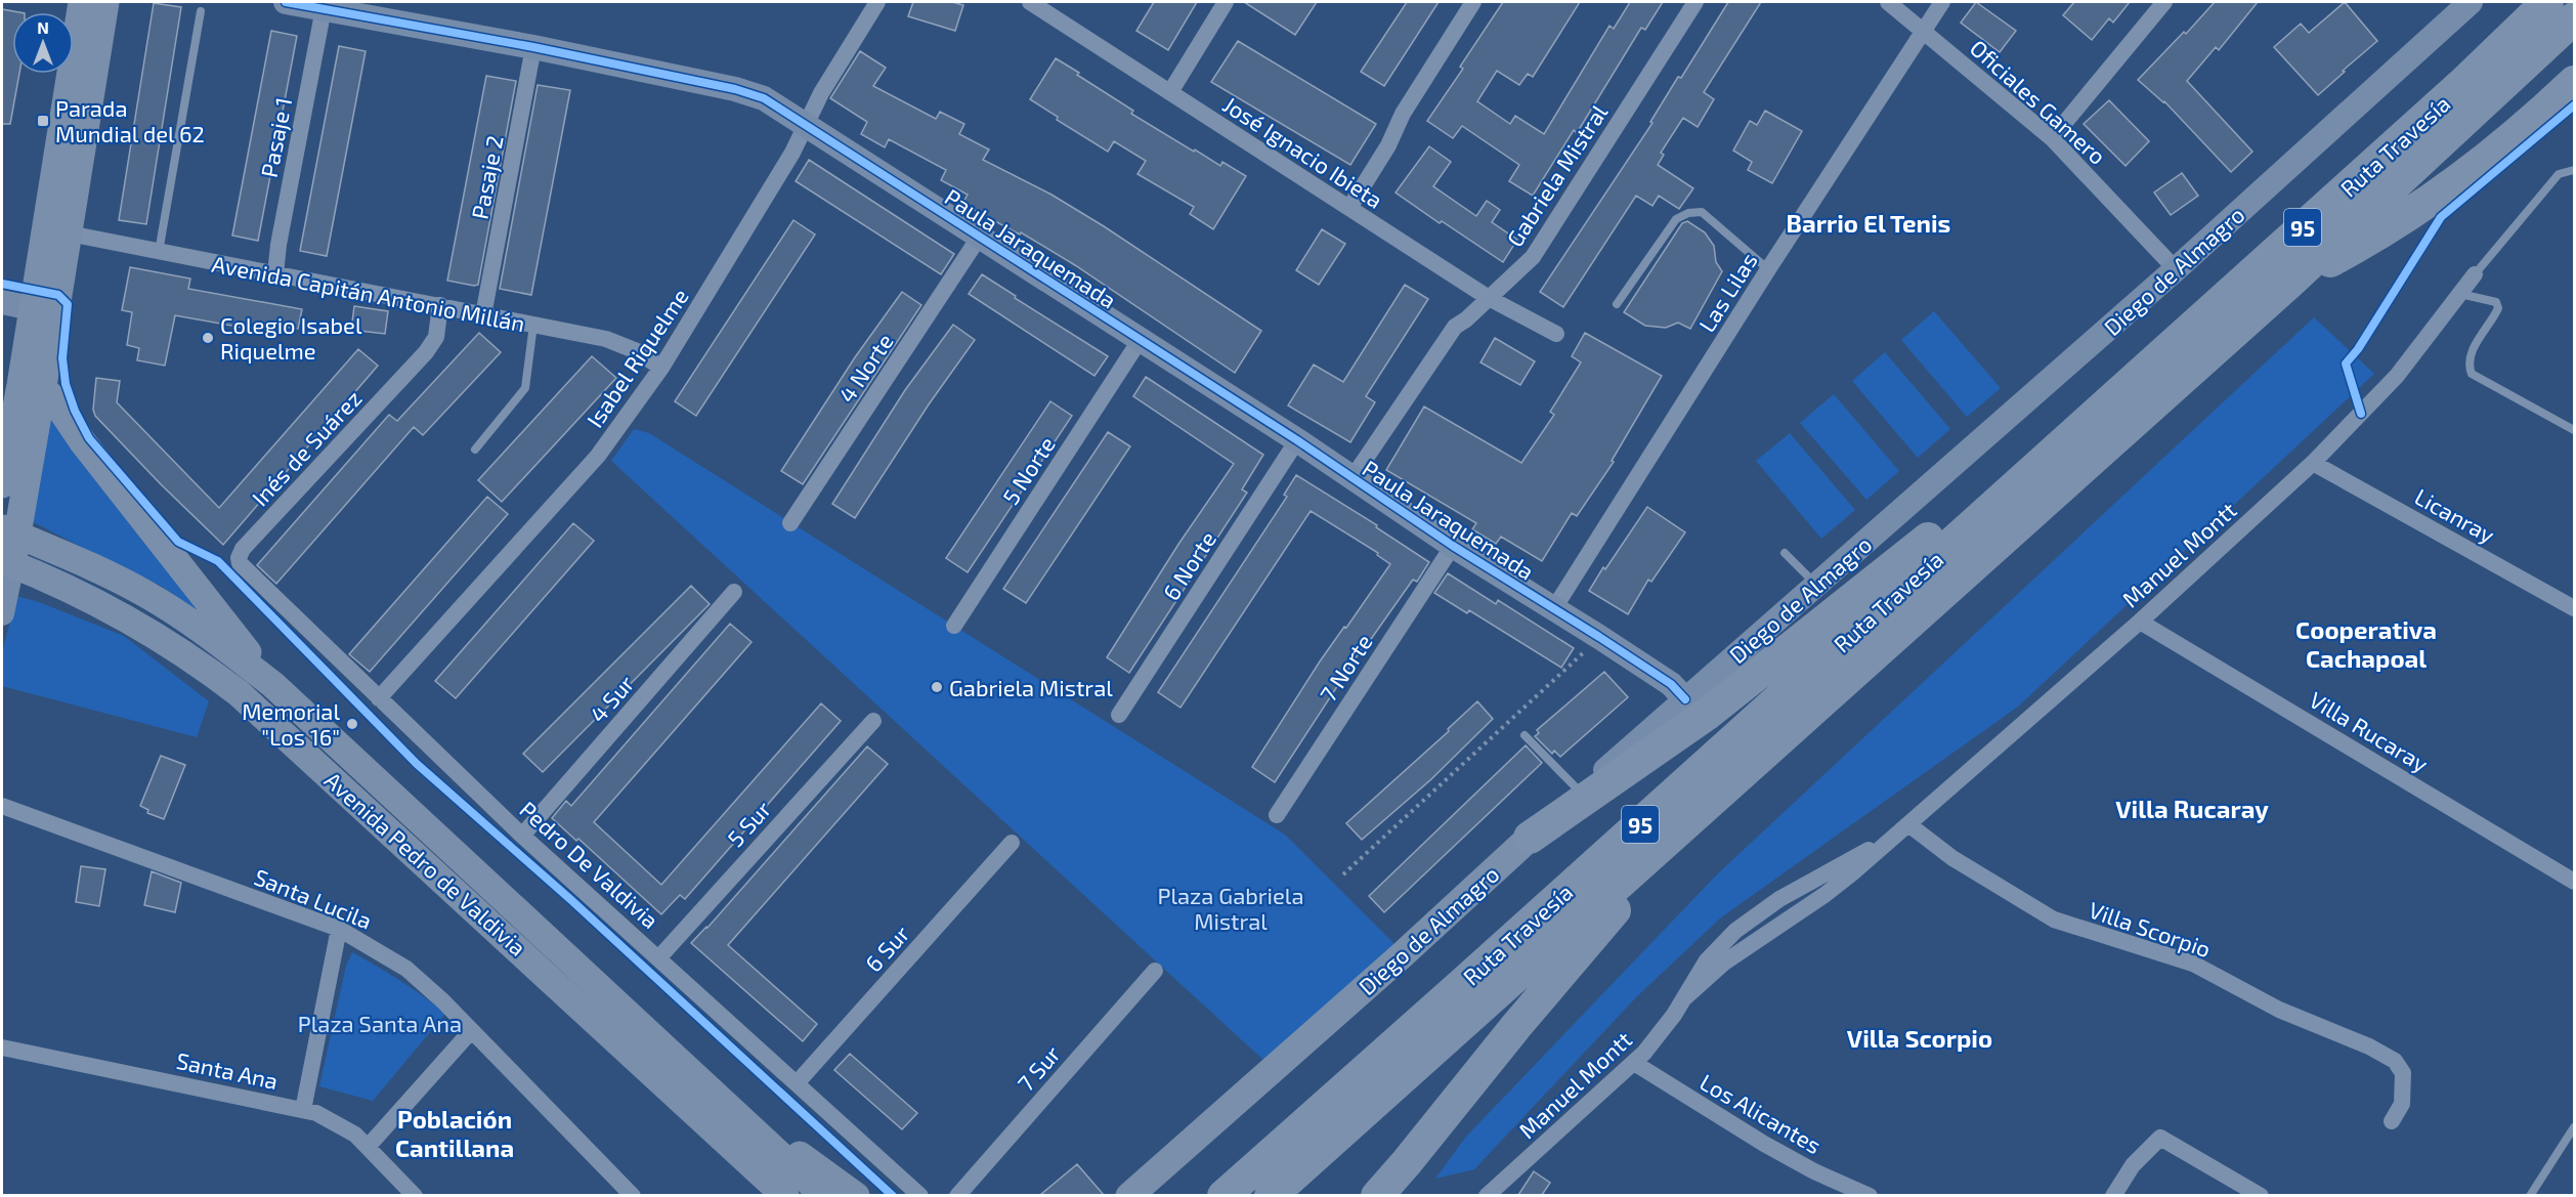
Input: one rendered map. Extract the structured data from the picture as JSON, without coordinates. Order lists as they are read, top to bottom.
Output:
{
  "streets": {
    "highway": ["Ruta Travesía", "95"],
    "main road": ["Diego de Almagro", "Avenida Pedro de Valdivia"],
    "street": [
      "Oficiales Gamero",
      "Pasaje 1",
      "José Ignacio Ibieta",
      "Gabriela Mistral",
      "Pasaje 2",
      "Paula Jaraquemada",
      "Las Lilas",
      "Avenida Capitán Antonio Millán",
      "Isabel Riquelme",
      "4 Norte",
      "Inés de Suárez",
      "5 Norte",
      "Licanray",
      "Manuel Montt",
      "6 Norte",
      "7 Norte",
      "4 Sur",
      "Villa Rucaray",
      "5 Sur",
      "Pedro De Valdivia",
      "Santa Lucila",
      "Villa Scorpio",
      "6 Sur",
      "7 Sur",
      "Santa Ana",
      "Los Alicantes"
    ]
  },
  "crossings": [
    ["Oficiales Gamero", "Diego de Almagro"],
    ["Oficiales Gamero", "Las Lilas"],
    ["Pasaje 1", "Paula Jaraquemada"],
    ["Pasaje 1", "Avenida Capitán Antonio Millán"],
    ["José Ignacio Ibieta", "Gabriela Mistral"],
    ["Gabriela Mistral", "Paula Jaraquemada"],
    ["Pasaje 2", "Paula Jaraquemada"],
    ["Pasaje 2", "Avenida Capitán Antonio Millán"],
    ["Paula Jaraquemada", "Diego de Almagro"],
    ["Paula Jaraquemada", "Las Lilas"],
    ["Paula Jaraquemada", "Isabel Riquelme"],
    ["Paula Jaraquemada", "4 Norte"],
    ["Paula Jaraquemada", "5 Norte"],
    ["Paula Jaraquemada", "6 Norte"],
    ["Paula Jaraquemada", "7 Norte"],
    ["Avenida Capitán Antonio Millán", "Isabel Riquelme"],
    ["Avenida Capitán Antonio Millán", "Inés de Suárez"],
    ["Isabel Riquelme", "Pedro De Valdivia"],
    ["Inés de Suárez", "Pedro De Valdivia"],
    ["Licanray", "Manuel Montt"],
    ["Manuel Montt", "Villa Rucaray"],
    ["Manuel Montt", "Villa Scorpio"],
    ["Manuel Montt", "Los Alicantes"],
    ["4 Sur", "Pedro De Valdivia"],
    ["5 Sur", "Pedro De Valdivia"],
    ["Pedro De Valdivia", "6 Sur"]
  ],
  "districts": [
    "Barrio El Tenis",
    "Cooperativa Cachapoal",
    "Villa Rucaray",
    "Villa Scorpio",
    "Población Cantillana"
  ],
  "parks": ["Plaza Gabriela Mistral", "Plaza Santa Ana"],
  "places": {
    "transit": ["Parada Mundial del 62"],
    "other": ["Colegio Isabel Riquelme", "Gabriela Mistral", "Memorial \"Los 16\""]
  },
  "north": "top"
}
